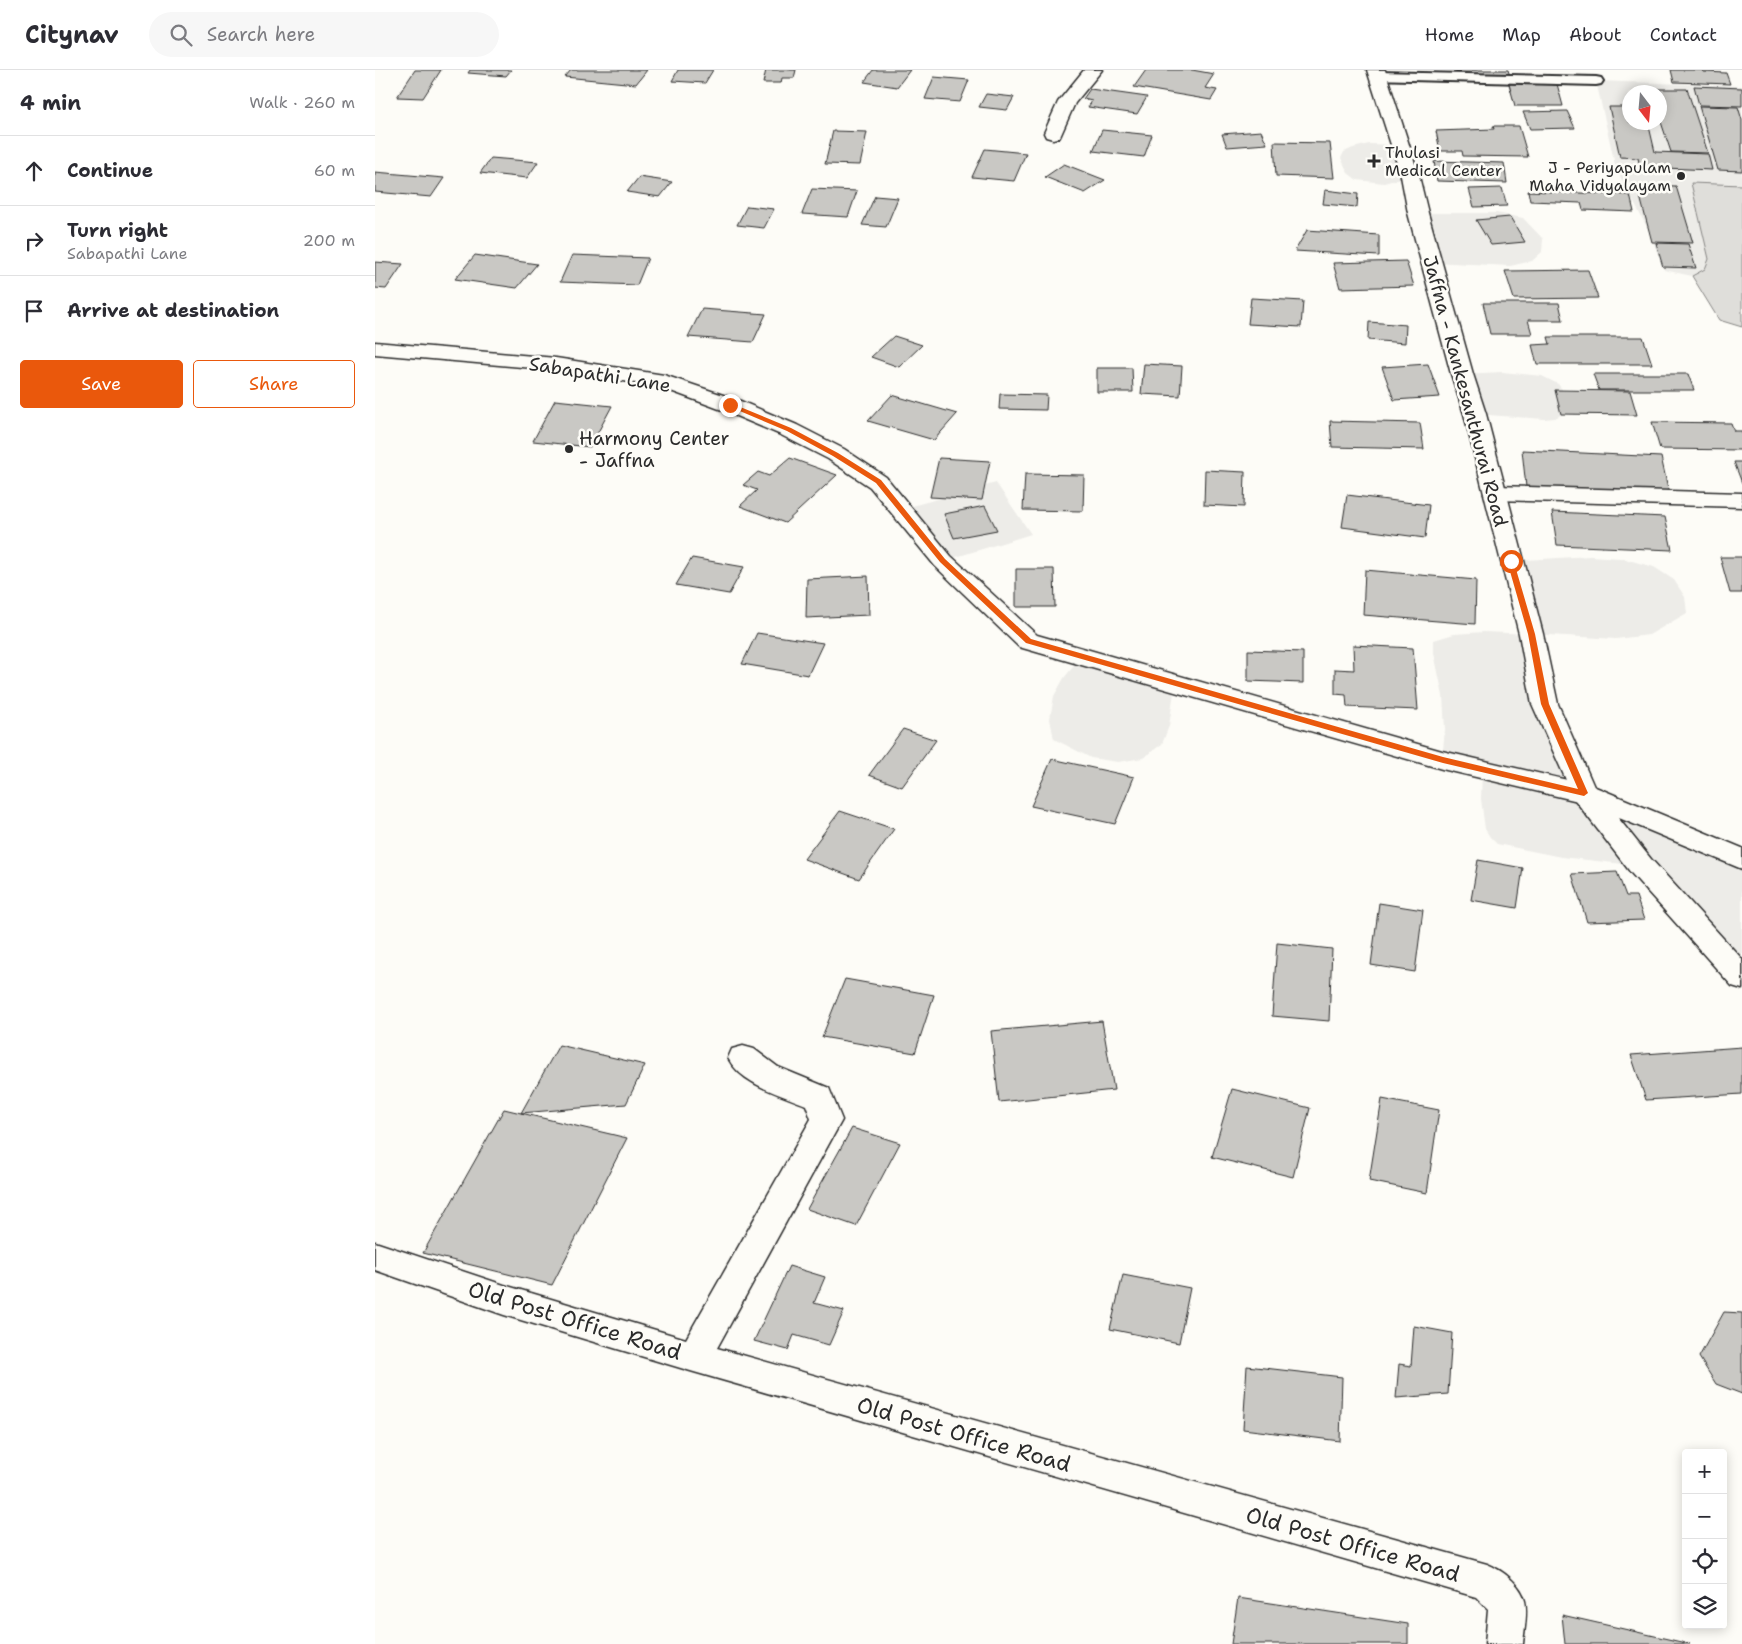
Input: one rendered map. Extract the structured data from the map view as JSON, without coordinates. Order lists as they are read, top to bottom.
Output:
{
  "streets": {
    "street": ["Sabapathi Lane", "Jaffna - Kankesanthurai Road", "Old Post Office Road"]
  },
  "crossings": [
    ["Sabapathi Lane", "Jaffna - Kankesanthurai Road"]
  ],
  "places": {
    "health": ["Thulasi Medical Center"],
    "other": ["J - Periyapulam Maha Vidyalayam", "Harmony Center - Jaffna"]
  },
  "north": "bottom",
  "page": {
    "header": "Citynav",
    "search": "Search here",
    "nav": [
      "Home",
      "Map",
      "About",
      "Contact"
    ],
    "heading": ["4 min", "Walk · 260 m"],
    "list": [
      ["Continue", "60 m"],
      ["Turn right", "Sabapathi Lane", "200 m"],
      "Arrive at destination"
    ],
    "buttons": ["Save", "Share"],
    "map_buttons": ["+", "−"]
  }
}
